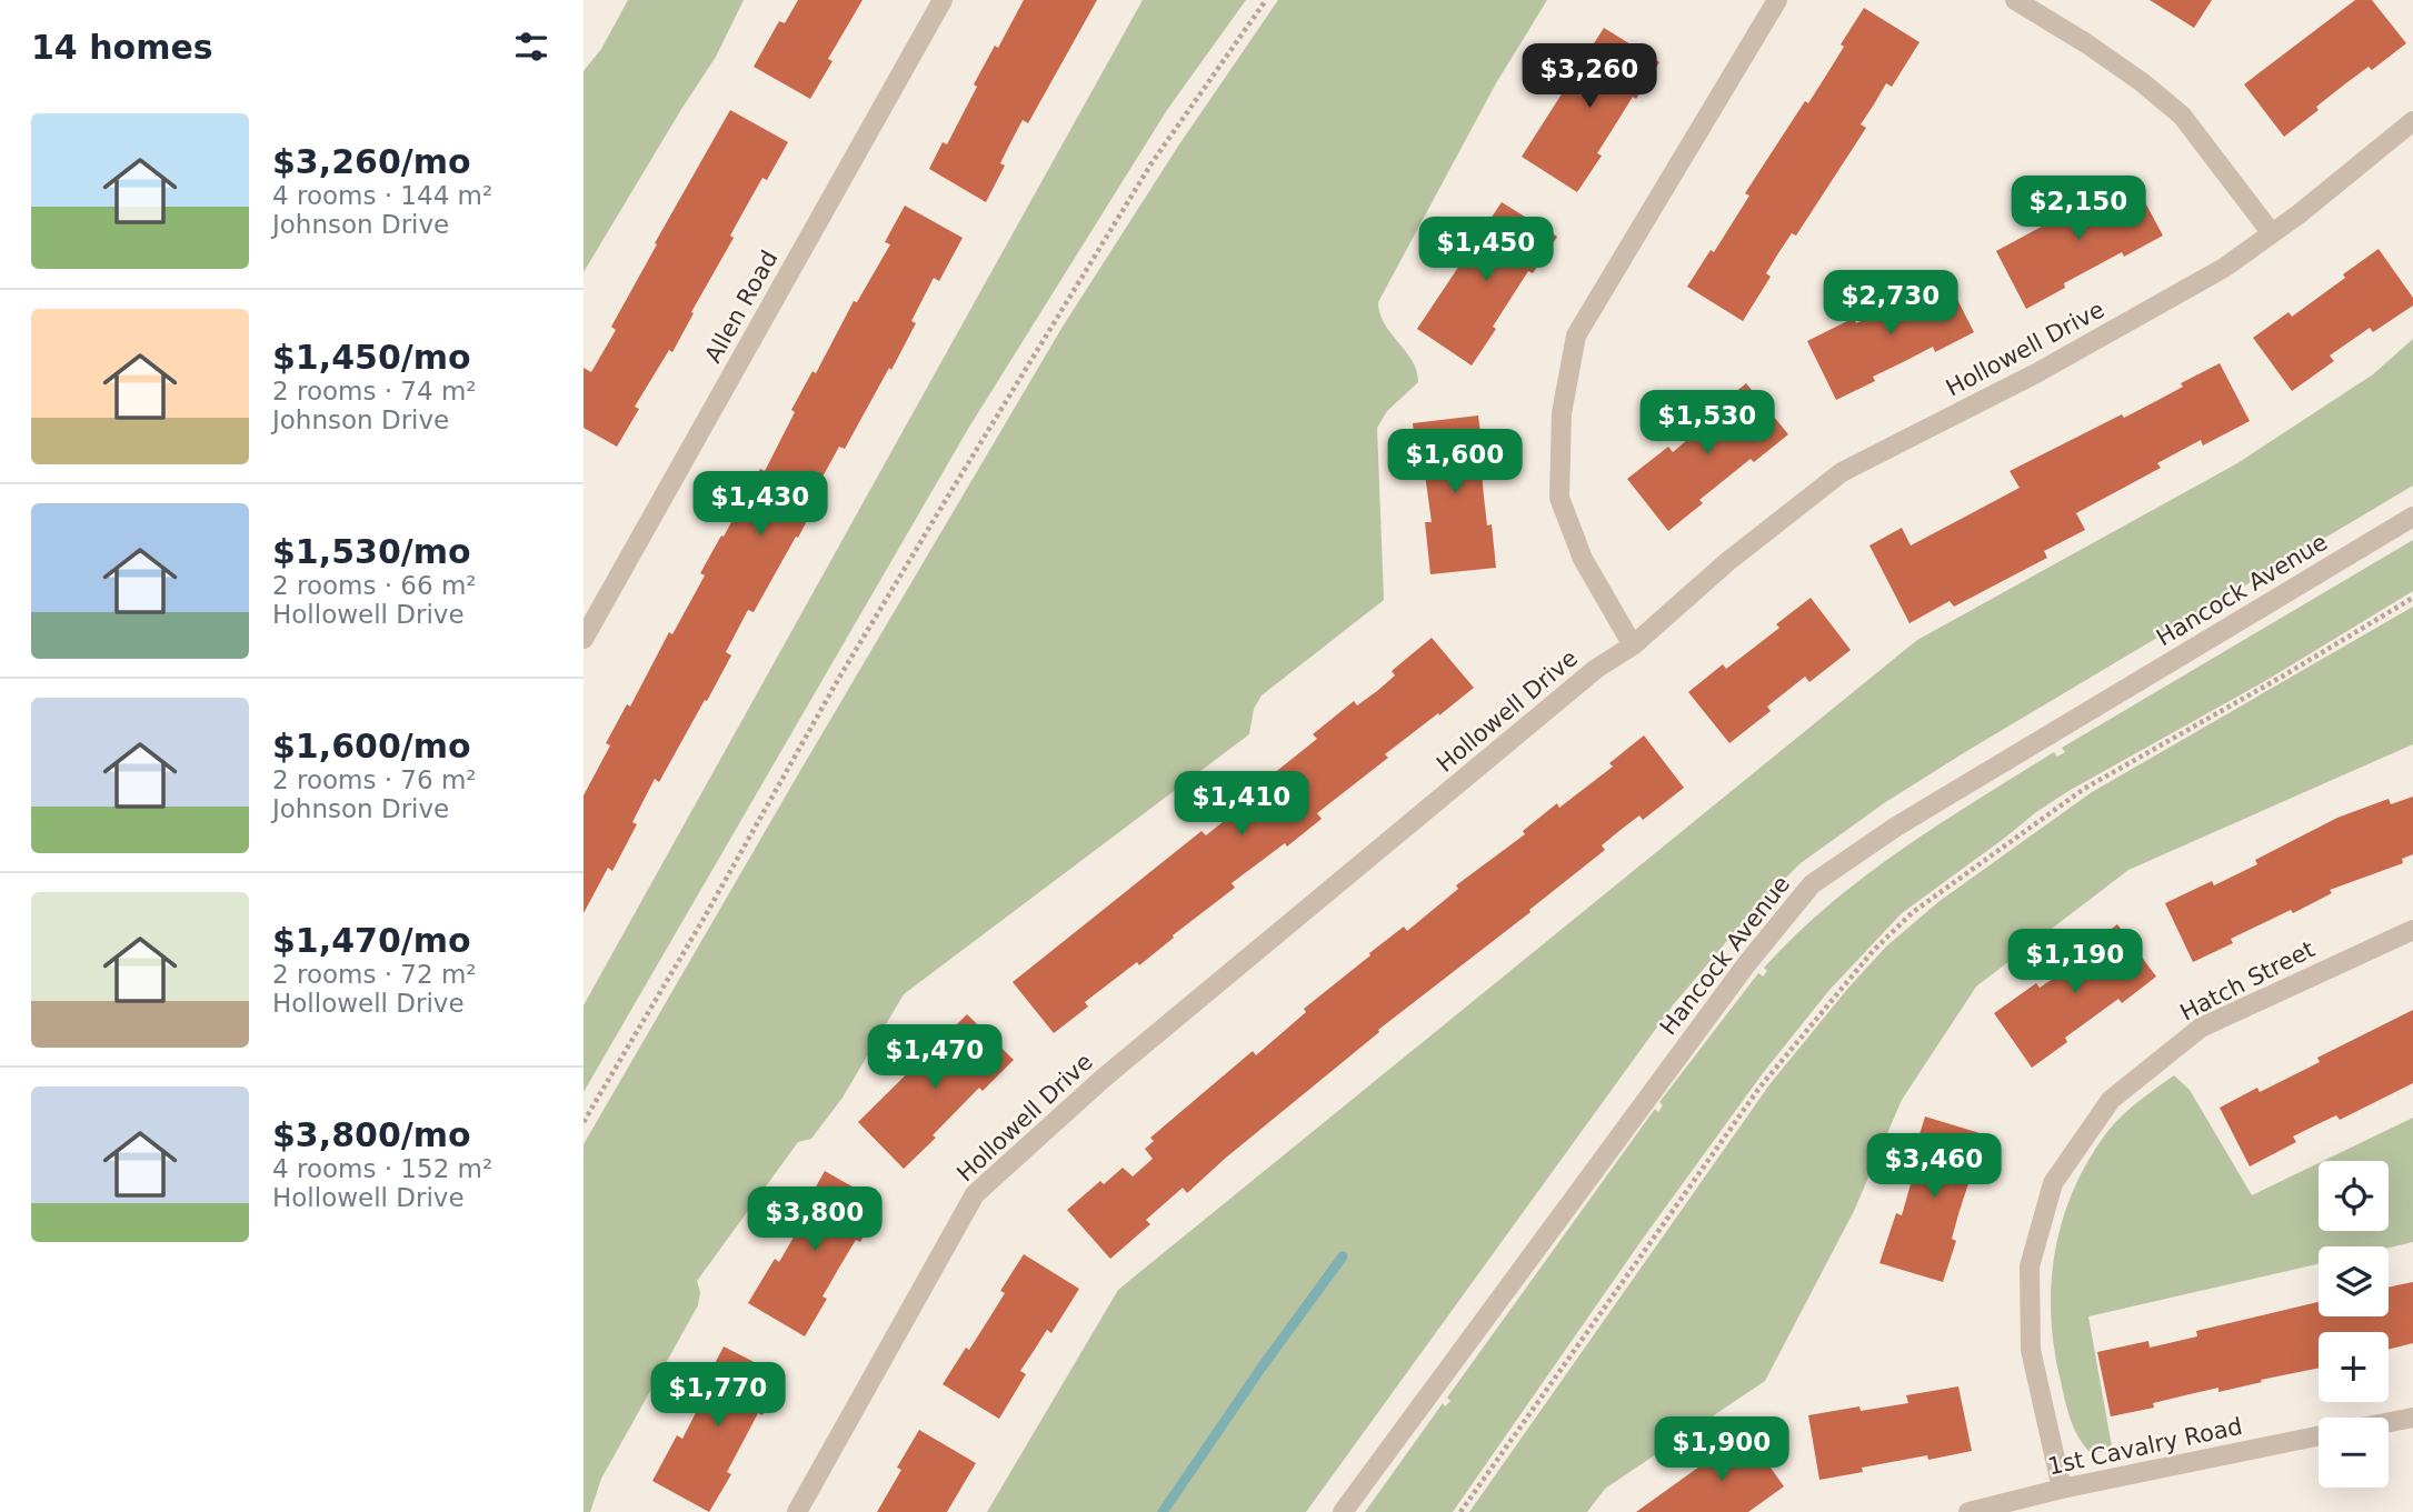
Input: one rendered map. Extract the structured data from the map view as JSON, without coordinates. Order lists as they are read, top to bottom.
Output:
{
  "streets": {
    "street": [
      "Allen Road",
      "Hollowell Drive",
      "Hancock Avenue",
      "Hatch Street",
      "1st Cavalry Road"
    ]
  },
  "crossings": [
    ["Hatch Street", "1st Cavalry Road"]
  ],
  "page": {
    "heading": "14 homes",
    "price": [
      "$3,260",
      "$2,150",
      "$1,450",
      "$2,730",
      "$1,530",
      "$1,600",
      "$1,430",
      "$1,410",
      "$1,190",
      "$1,470",
      "$3,460",
      "$3,800",
      "$1,770",
      "$1,900"
    ],
    "list": [
      {
        "name": "$3,260/mo",
        "note": "4 rooms · 144 m² · Johnson Drive"
      },
      {
        "name": "$1,450/mo",
        "note": "2 rooms · 74 m² · Johnson Drive"
      },
      {
        "name": "$1,530/mo",
        "note": "2 rooms · 66 m² · Hollowell Drive"
      },
      {
        "name": "$1,600/mo",
        "note": "2 rooms · 76 m² · Johnson Drive"
      },
      {
        "name": "$1,470/mo",
        "note": "2 rooms · 72 m² · Hollowell Drive"
      },
      {
        "name": "$3,800/mo",
        "note": "4 rooms · 152 m² · Hollowell Drive"
      }
    ],
    "map_buttons": ["+", "−"]
  }
}
